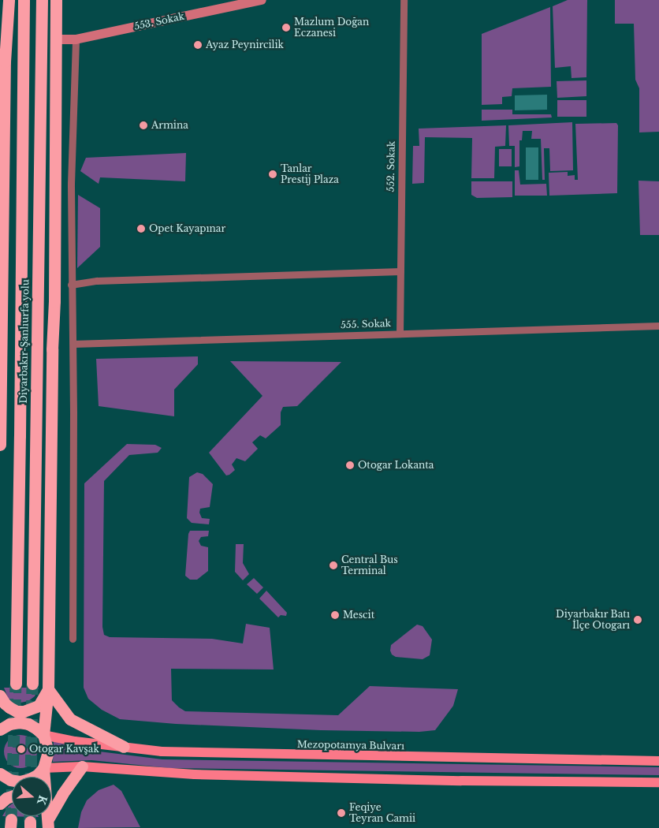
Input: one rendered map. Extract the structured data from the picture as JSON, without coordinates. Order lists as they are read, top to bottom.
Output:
{
  "streets": {
    "highway": ["Diyarbakır-Şanlıurfa yolu"],
    "main road": ["Mezopotamya Bulvarı"],
    "street": ["553. Sokak", "552. Sokak", "555. Sokak"]
  },
  "crossings": [
    ["552. Sokak", "555. Sokak"]
  ],
  "places": [
    "Mazlum Doğan Eczanesi",
    "Ayaz Peynircilik",
    "Armina",
    "Tanlar Prestij Plaza",
    "Opet Kayapınar",
    "Otogar Lokanta",
    "Central Bus Terminal",
    "Mescit",
    "Diyarbakır Batı İlçe Otogarı",
    "Otogar Kavşak",
    "Feqiye Teyran Camii"
  ],
  "north": "right"
}
